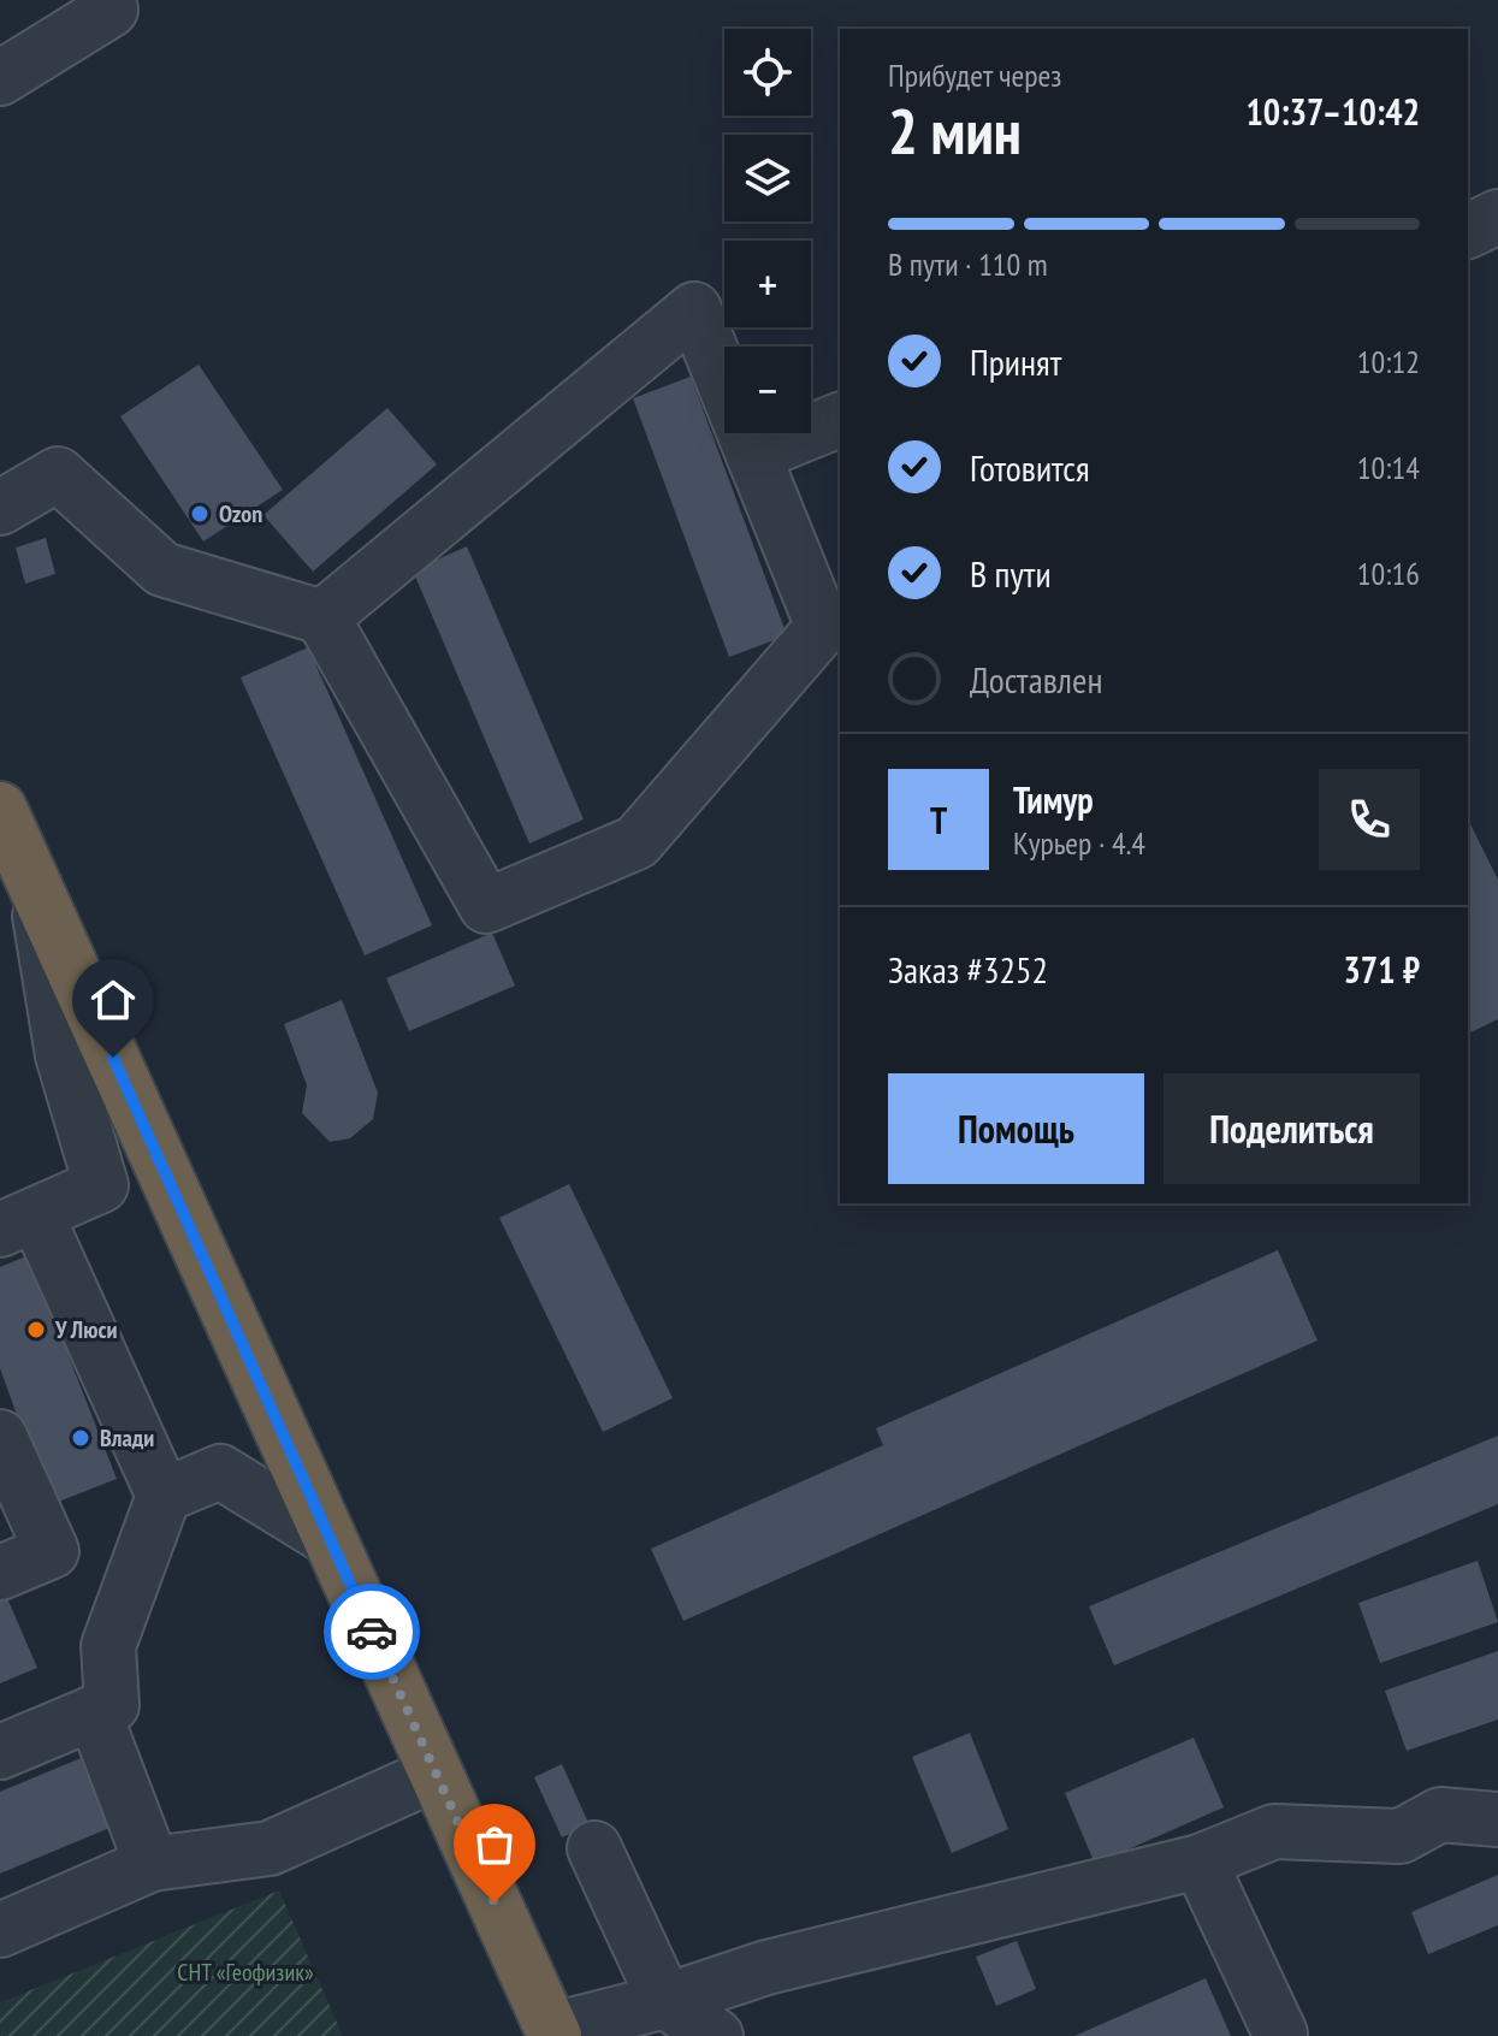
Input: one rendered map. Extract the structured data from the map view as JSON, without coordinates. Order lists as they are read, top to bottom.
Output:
{
  "parks": ["СНТ «Геофизик»"],
  "places": ["Ozon", "У Люси", "Влади"],
  "page": {
    "map_buttons": ["+", "−"],
    "heading": ["2 мин", "Прибудет через", "10:37–10:42"],
    "panel": [
      "Тимур",
      "Курьер · 4.4",
      "Заказ #3252",
      "371 ₽"
    ],
    "bar": "В пути · 110 m",
    "list": [
      ["Принят", "10:12"],
      ["Готовится", "10:14"],
      ["В пути", "10:16"],
      "Доставлен"
    ],
    "round": "Т",
    "buttons": ["Помощь", "Поделиться"]
  }
}
